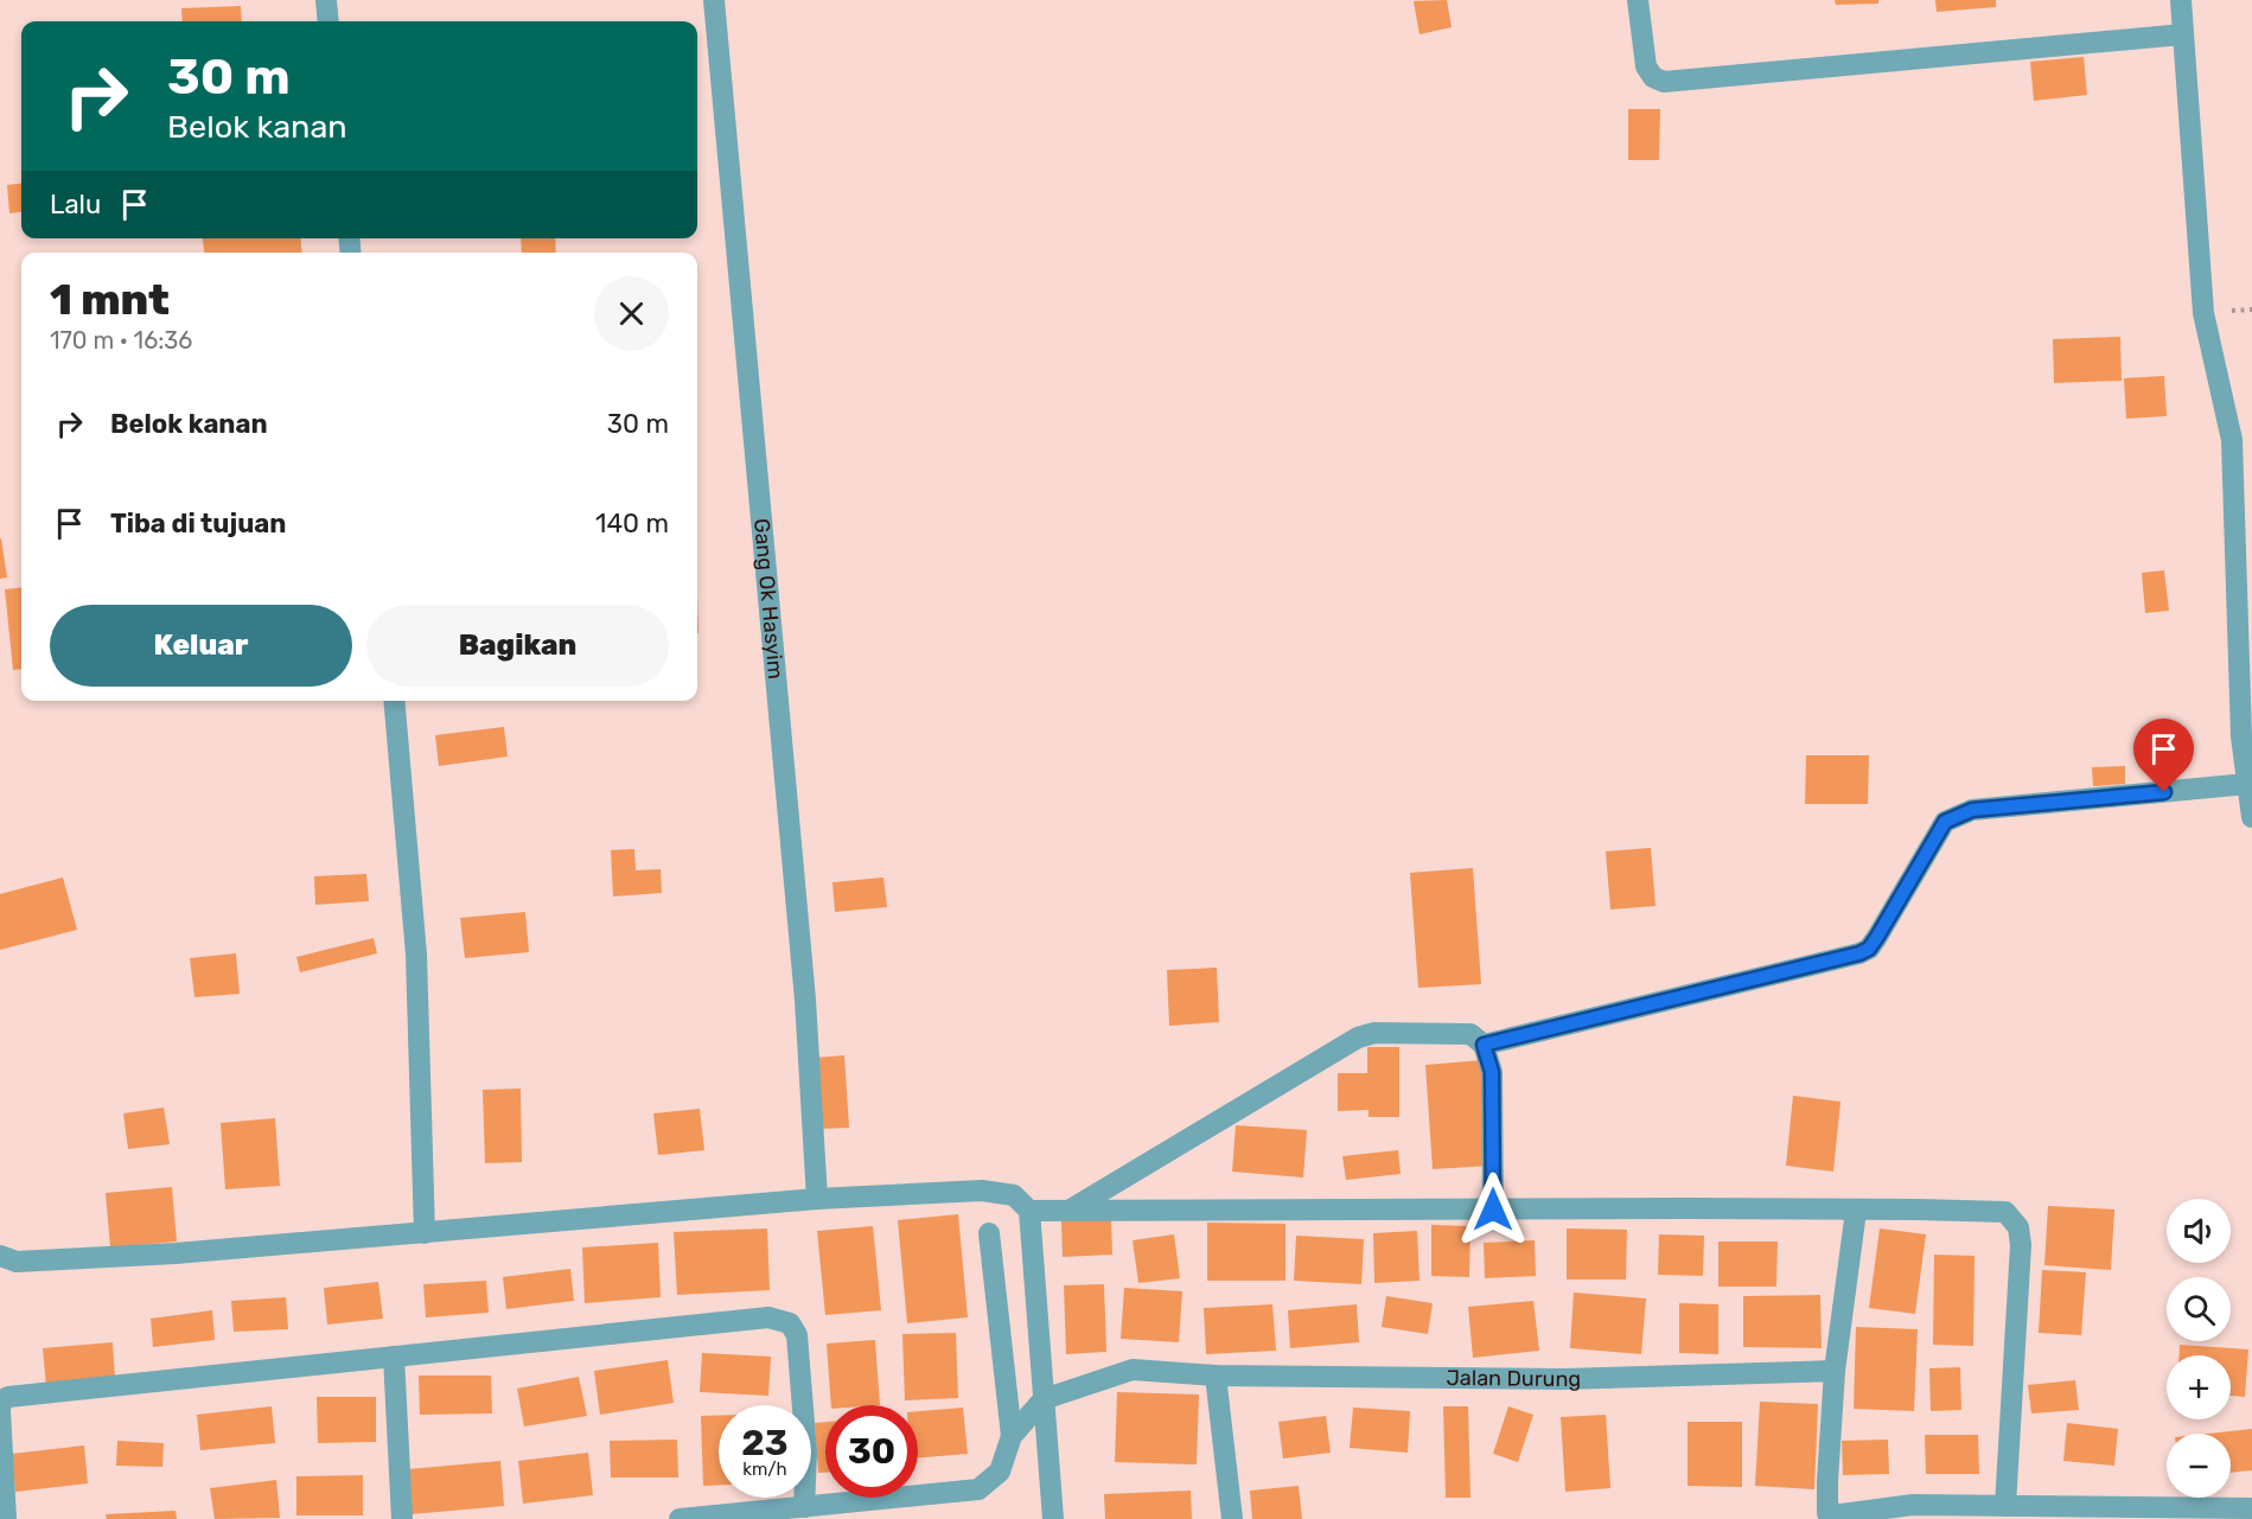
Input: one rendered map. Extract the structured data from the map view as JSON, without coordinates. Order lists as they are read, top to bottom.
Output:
{
  "streets": {
    "street": ["Gang Ok Hasyim", "Jalan Durung"]
  },
  "page": {
    "turn": ["30 m", "Belok kanan"],
    "then": "Lalu",
    "heading": ["1 mnt", "170 m · 16:36"],
    "list": [
      {
        "name": "Belok kanan",
        "value": "30 m"
      },
      {
        "name": "Tiba di tujuan",
        "value": "140 m"
      }
    ],
    "buttons": ["Keluar", "Bagikan"],
    "map_buttons": ["+", "−"],
    "speed": "23 km/h",
    "limit": "30"
  }
}
